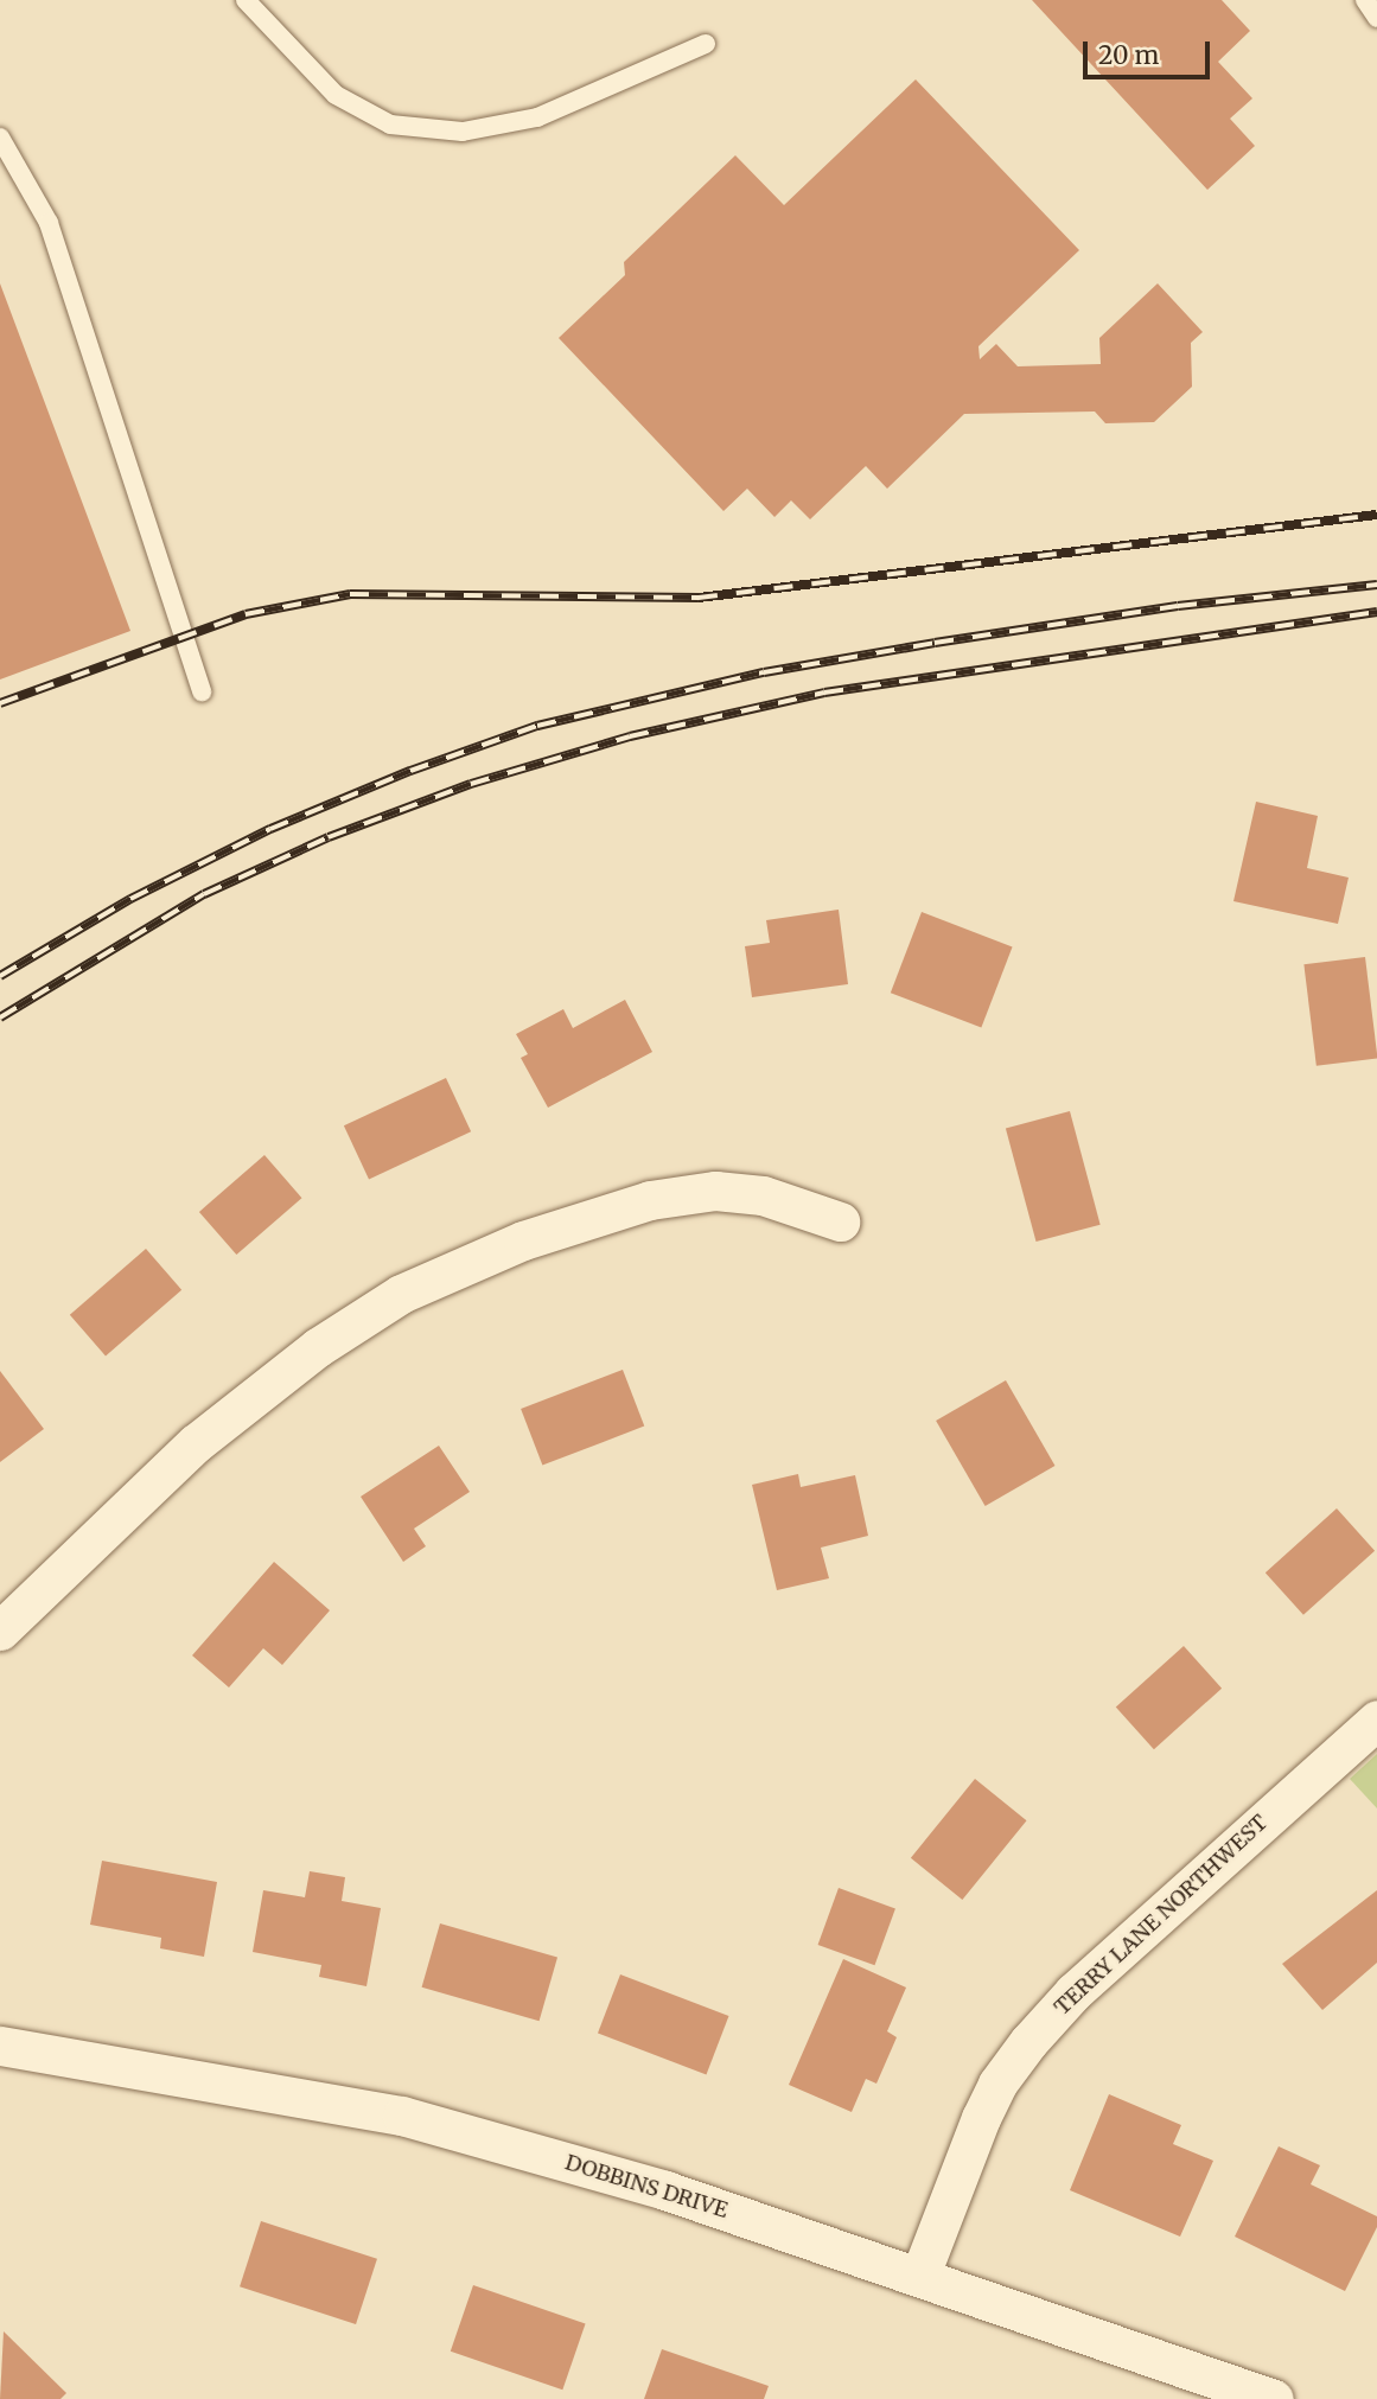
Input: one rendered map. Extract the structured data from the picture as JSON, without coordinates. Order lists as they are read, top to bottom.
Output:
{
  "streets": {
    "street": ["TERRY LANE NORTHWEST", "DOBBINS DRIVE"]
  },
  "crossings": [
    ["TERRY LANE NORTHWEST", "DOBBINS DRIVE"]
  ],
  "scale_bar": "20 m"
}
